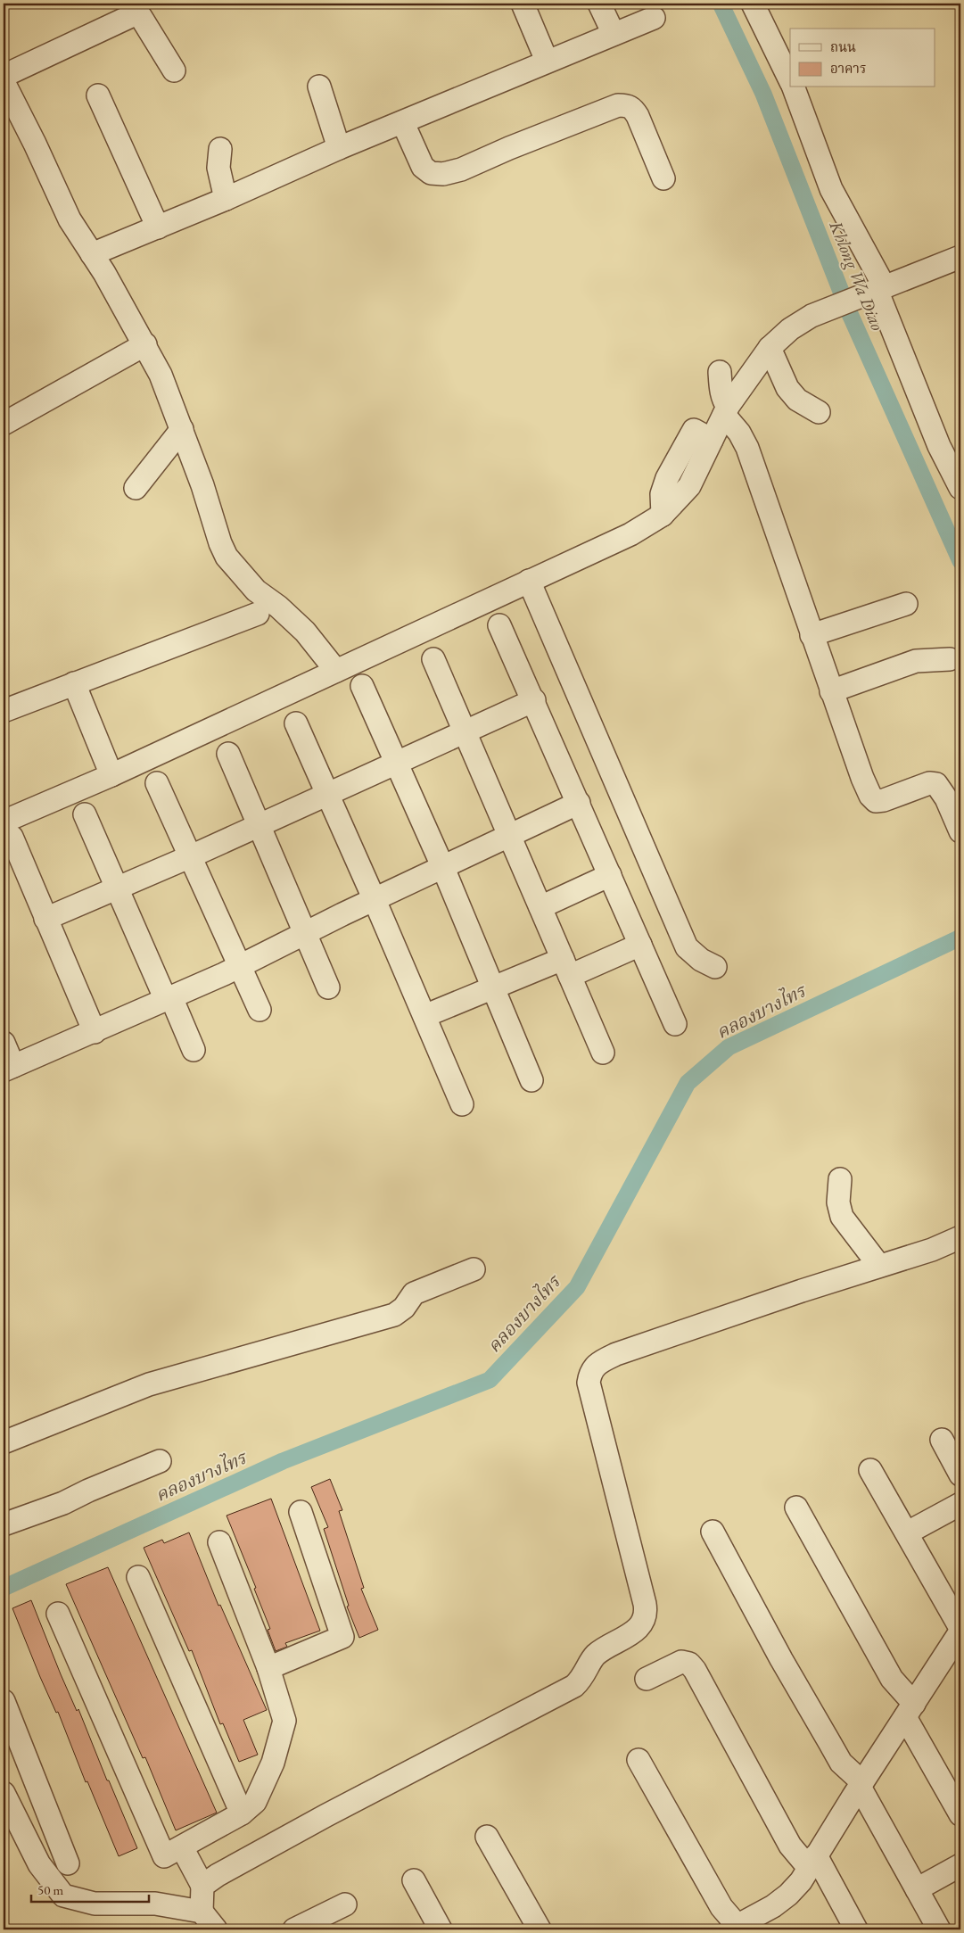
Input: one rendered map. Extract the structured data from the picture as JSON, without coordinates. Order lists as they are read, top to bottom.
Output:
{
  "water": ["Khlong Wa Diao", "คลองบางไทร"],
  "legend": ["ถนน", "อาคาร"],
  "scale_bar": "50 m"
}
